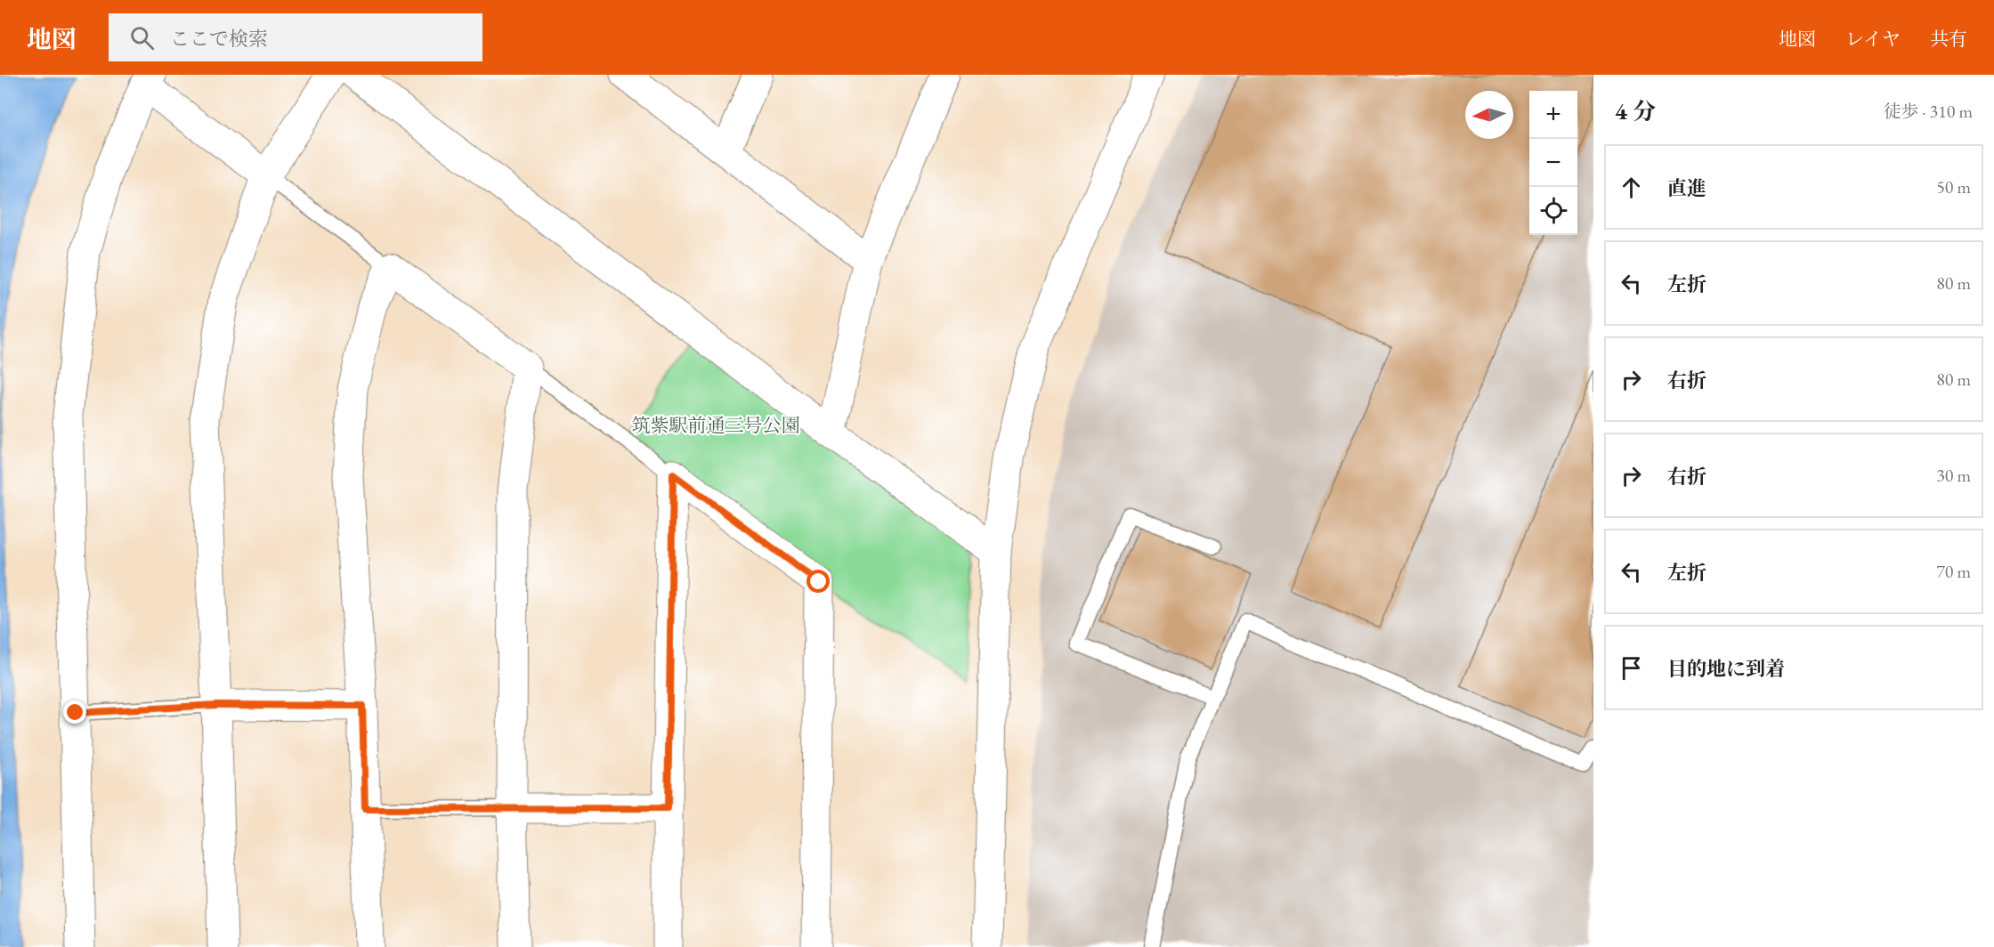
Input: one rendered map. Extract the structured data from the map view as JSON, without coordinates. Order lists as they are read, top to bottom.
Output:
{
  "parks": ["筑紫駅前通三号公園"],
  "north": "left",
  "page": {
    "header": "地図",
    "search": "ここで検索",
    "nav": ["地図", "レイヤ", "共有"],
    "heading": ["4 分", "徒歩 · 310 m"],
    "map_buttons": ["+", "−"],
    "list": [
      ["直進", "50 m"],
      ["左折", "80 m"],
      ["右折", "80 m"],
      ["右折", "30 m"],
      ["左折", "70 m"],
      "目的地に到着"
    ]
  }
}
